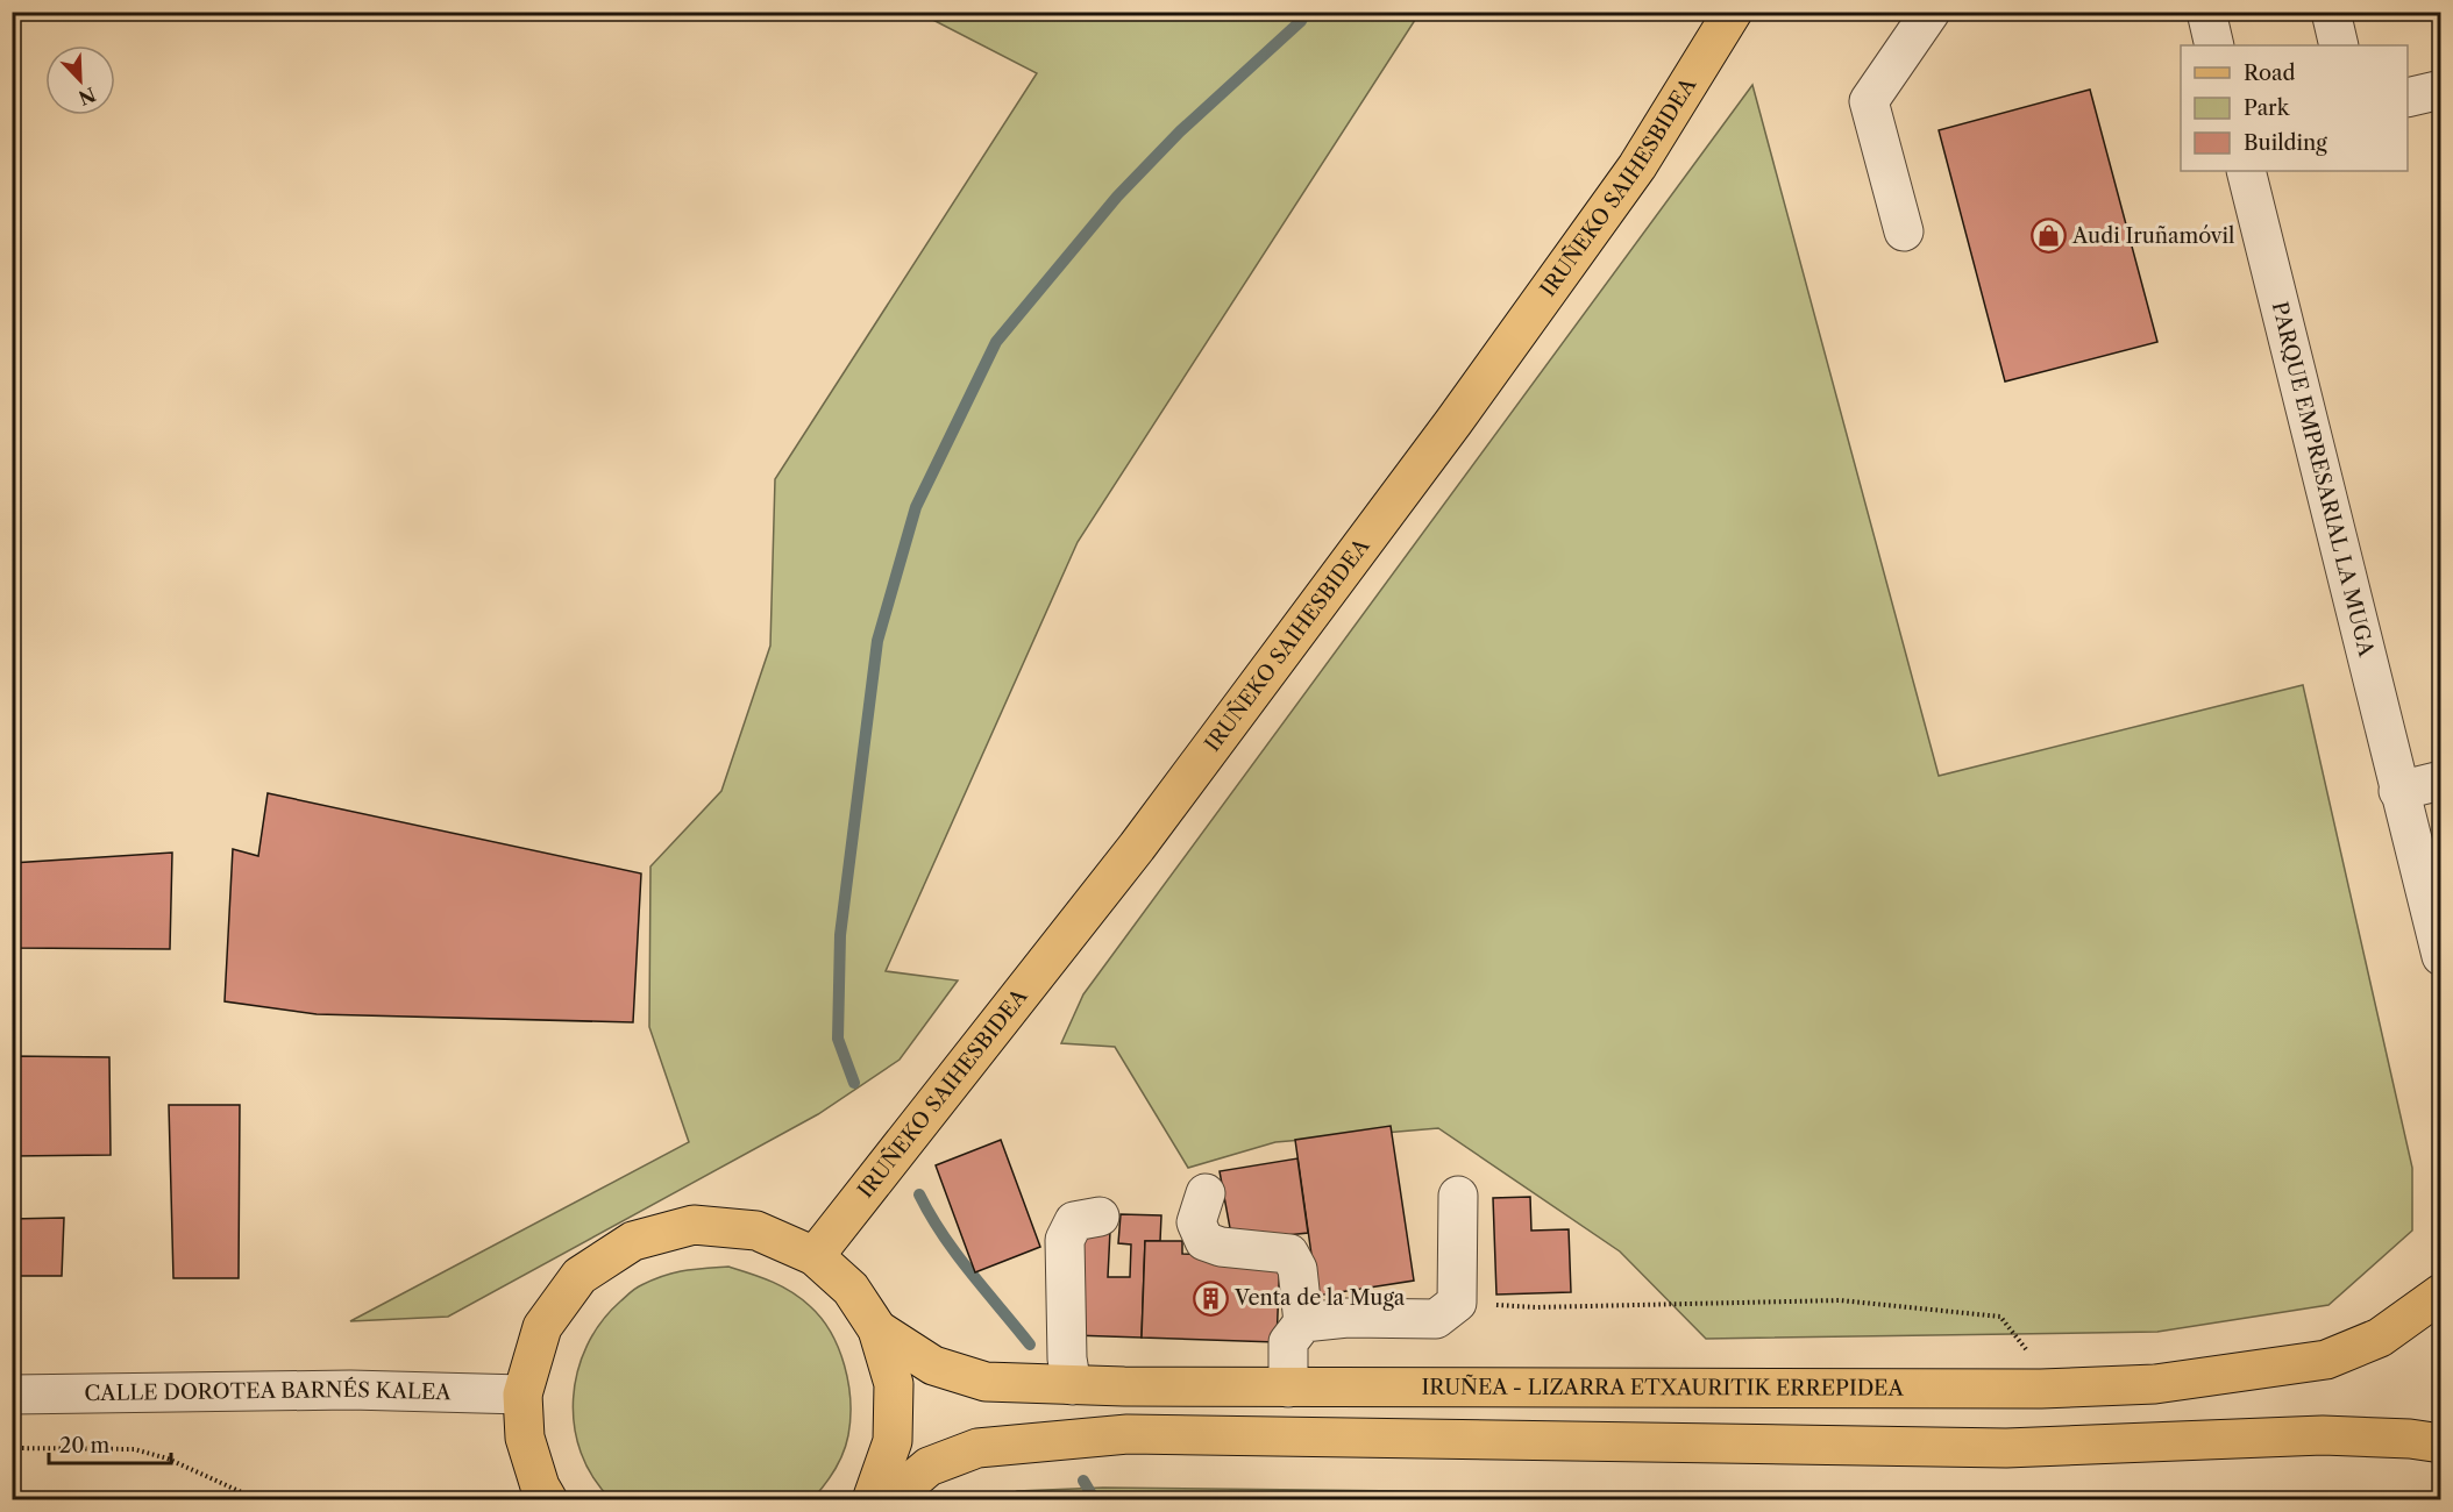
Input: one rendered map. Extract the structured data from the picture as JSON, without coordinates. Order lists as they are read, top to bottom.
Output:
{
  "streets": {
    "main road": ["IRUÑEKO SAIHESBIDEA", "IRUÑEA - LIZARRA ETXAURITIK ERREPIDEA"],
    "street": ["PARQUE EMPRESARIAL LA MUGA", "CALLE DOROTEA BARNÉS KALEA"]
  },
  "places": {
    "shop": ["Audi Iruñamóvil"],
    "building": ["Venta de la Muga"]
  },
  "legend": ["Road", "Park", "Building"],
  "scale_bar": "20 m",
  "north": "bottom right"
}
